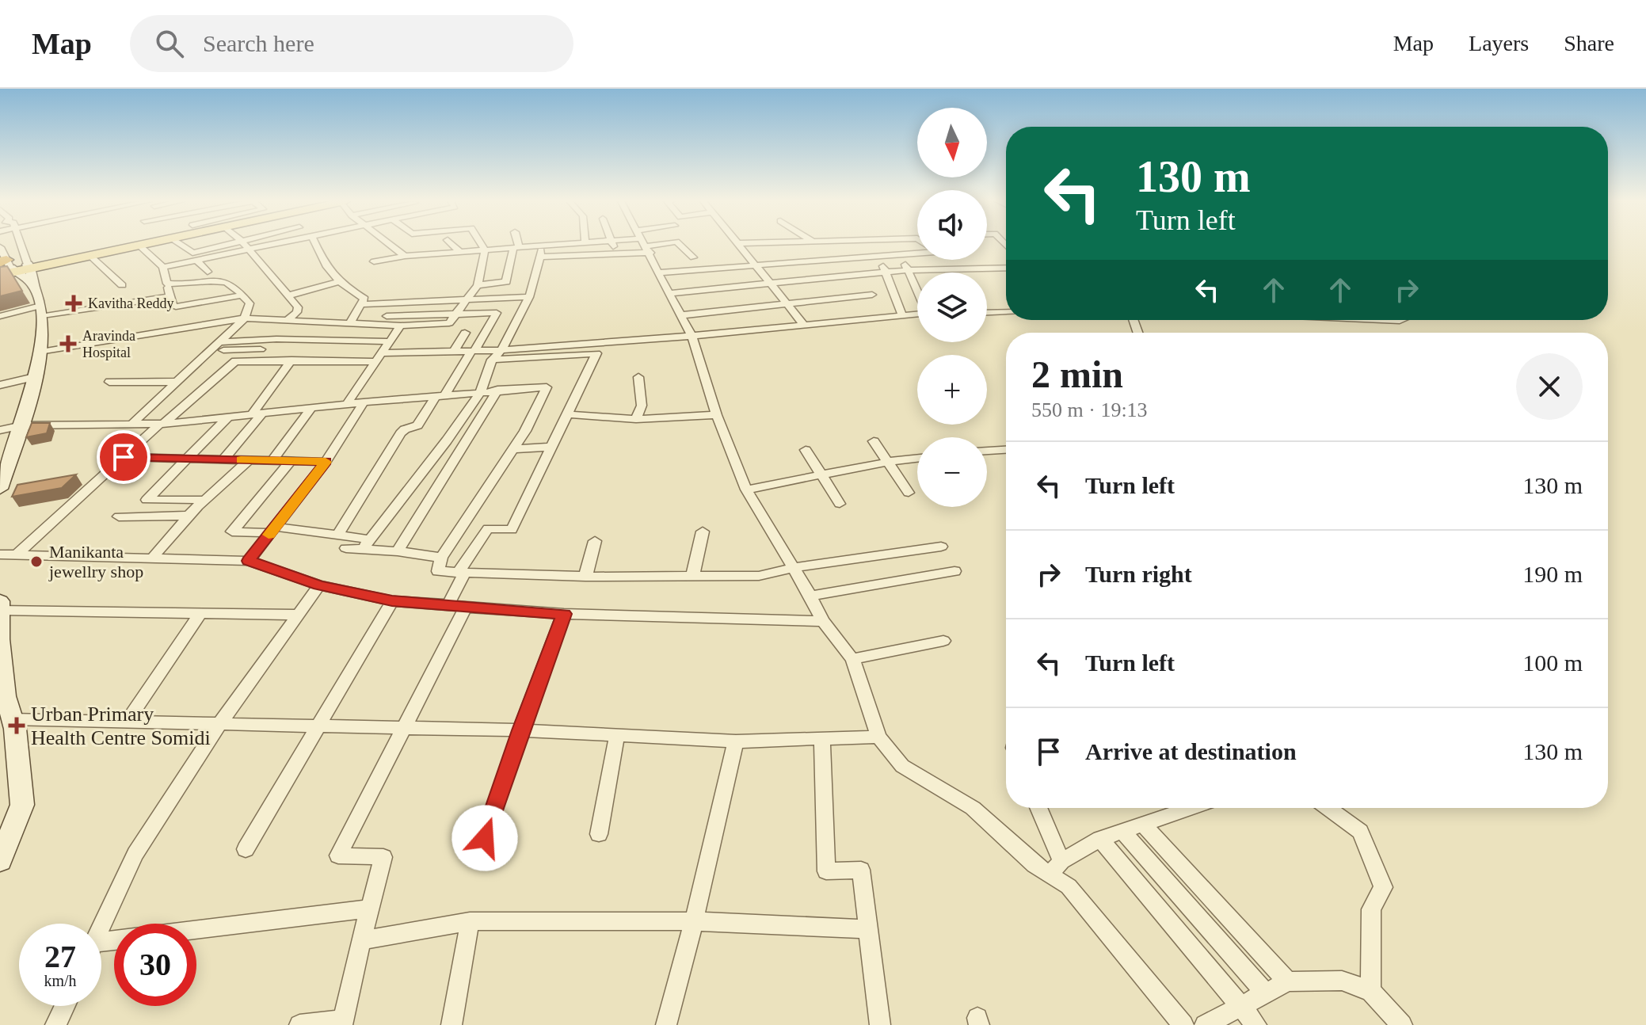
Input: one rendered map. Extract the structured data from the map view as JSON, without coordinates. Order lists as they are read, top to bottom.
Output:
{
  "places": {
    "health": ["Kavitha Reddy", "Aravinda Hospital", "Urban Primary Health Centre Somidi"],
    "other": ["Manikanta jewellry shop"]
  },
  "north": "bottom",
  "page": {
    "header": "Map",
    "search": "Search here",
    "nav": ["Map", "Layers", "Share"],
    "map_buttons": ["+", "−"],
    "turn": ["130 m", "Turn left"],
    "heading": ["2 min", "550 m · 19:13"],
    "list": [
      {
        "name": "Turn left",
        "value": "130 m"
      },
      {
        "name": "Turn right",
        "value": "190 m"
      },
      {
        "name": "Turn left",
        "value": "100 m"
      },
      {
        "name": "Arrive at destination",
        "value": "130 m"
      }
    ],
    "speed": "27 km/h",
    "limit": "30"
  }
}
